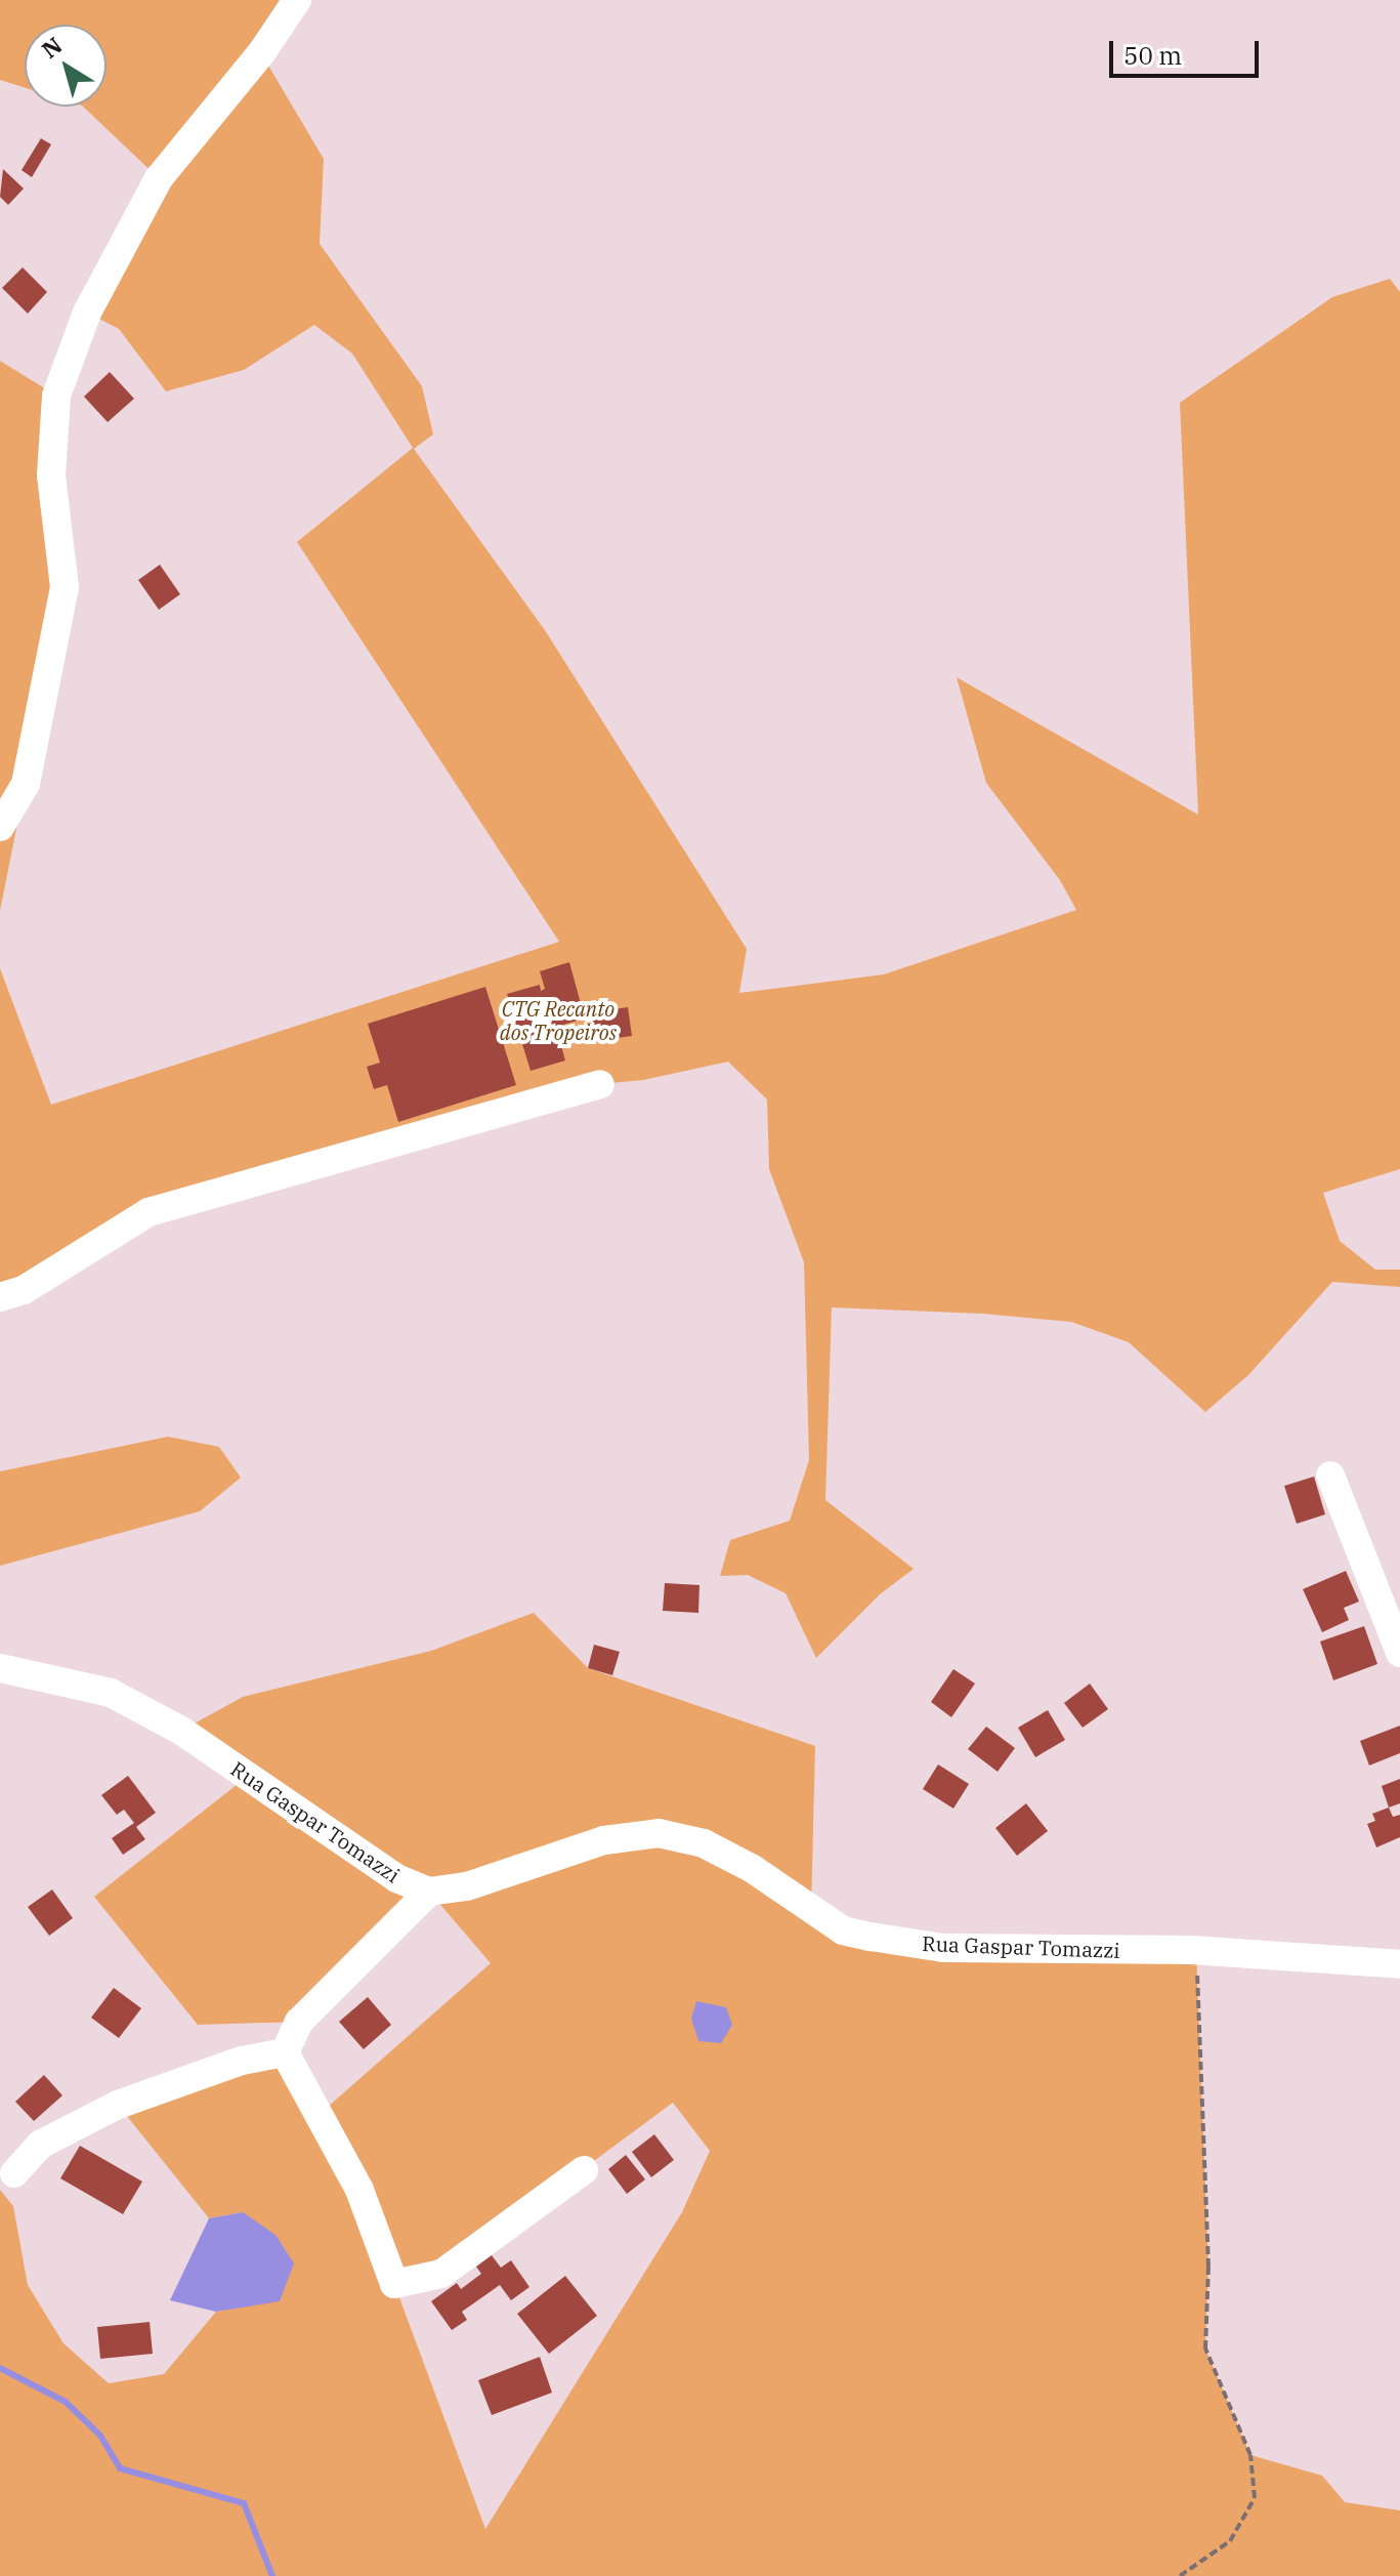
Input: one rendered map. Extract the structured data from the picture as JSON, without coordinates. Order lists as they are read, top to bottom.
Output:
{
  "streets": {
    "street": ["Rua Gaspar Tomazzi"]
  },
  "parks": ["CTG Recanto dos Tropeiros"],
  "scale_bar": "50 m",
  "north": "top left"
}
